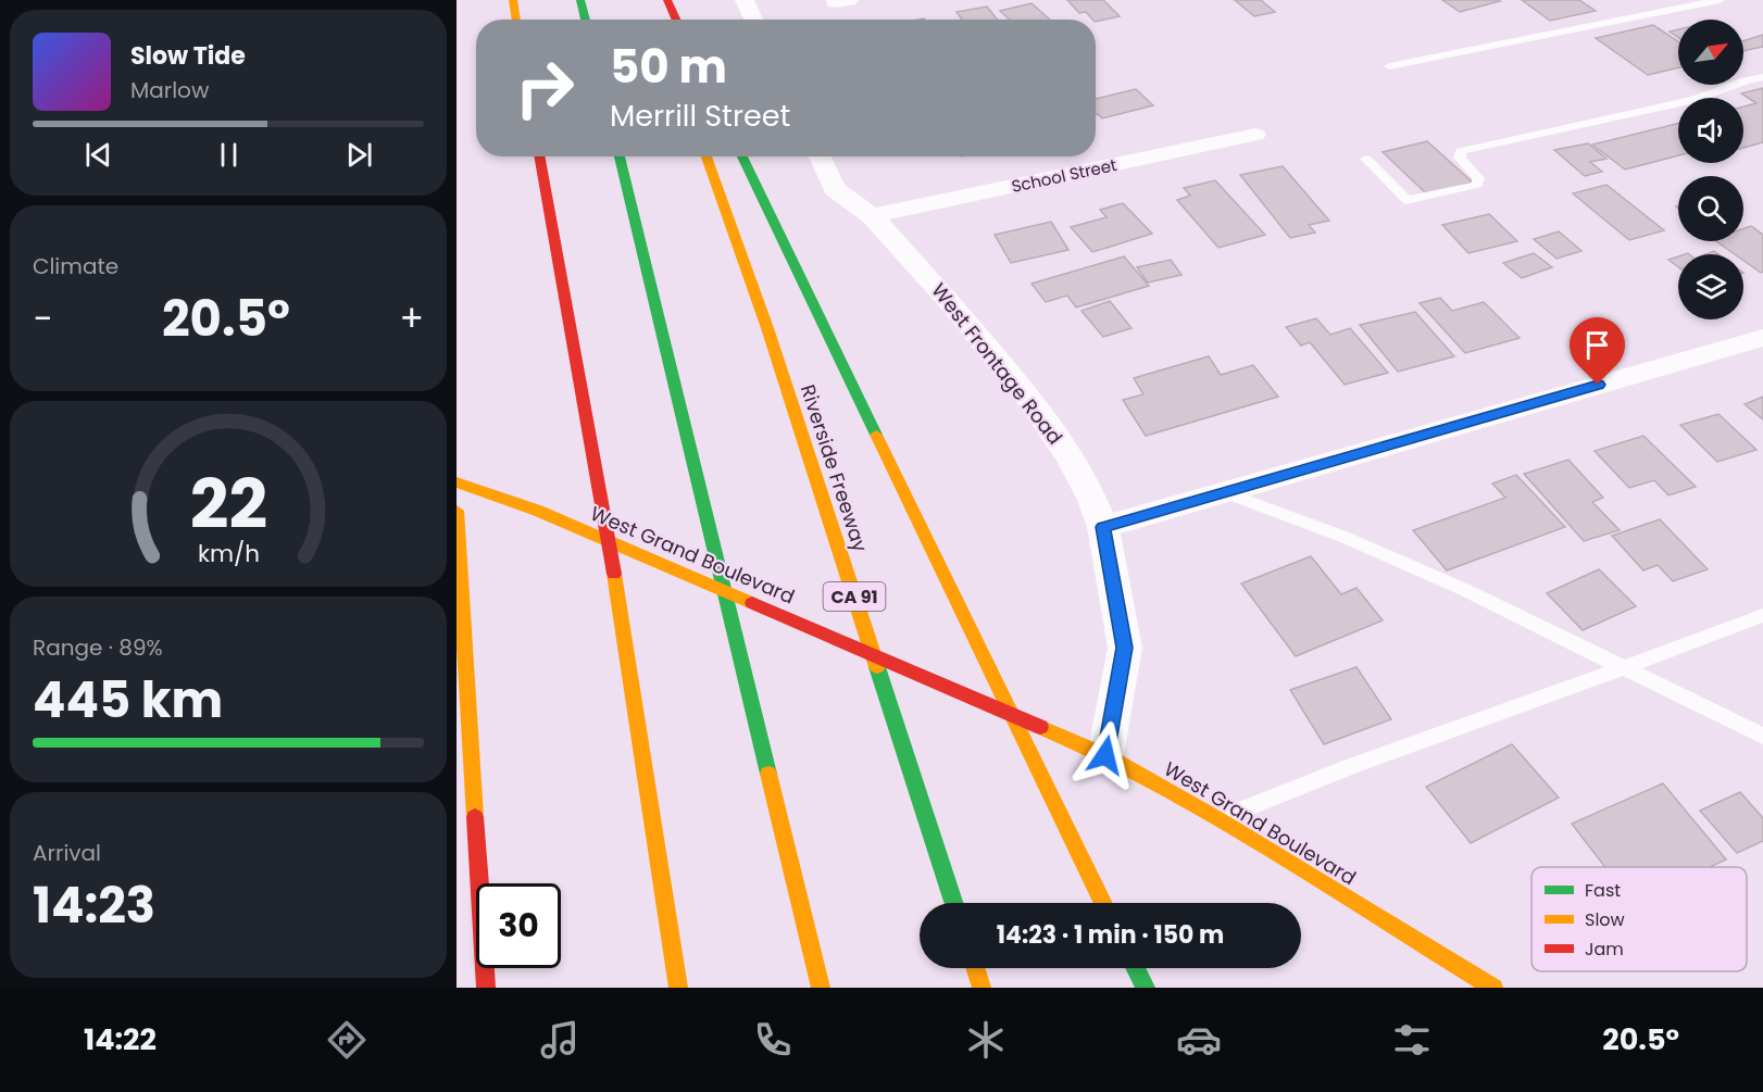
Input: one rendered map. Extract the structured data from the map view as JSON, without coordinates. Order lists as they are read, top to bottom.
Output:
{
  "streets": {
    "main road": ["Riverside Freeway", "West Grand Boulevard", "CA 91"],
    "street": ["School Street", "West Frontage Road"]
  },
  "crossings": [
    ["School Street", "West Frontage Road"],
    ["West Frontage Road", "West Grand Boulevard"]
  ],
  "legend": ["Fast", "Slow", "Jam"],
  "north": "top right",
  "page": {
    "turn": ["50 m", "Merrill Street"],
    "song": ["Slow Tide", "Marlow"],
    "tile": [
      "Climate",
      ["Range · 89%", "445 km"],
      ["Arrival", "14:23"]
    ],
    "heat": ["−", "20.5°", "+"],
    "limit": "30",
    "trip": "14:23 · 1 min · 150 m",
    "tabs": ["14:22", "20.5°"],
    "gauge": ["22", "km/h"]
  }
}
